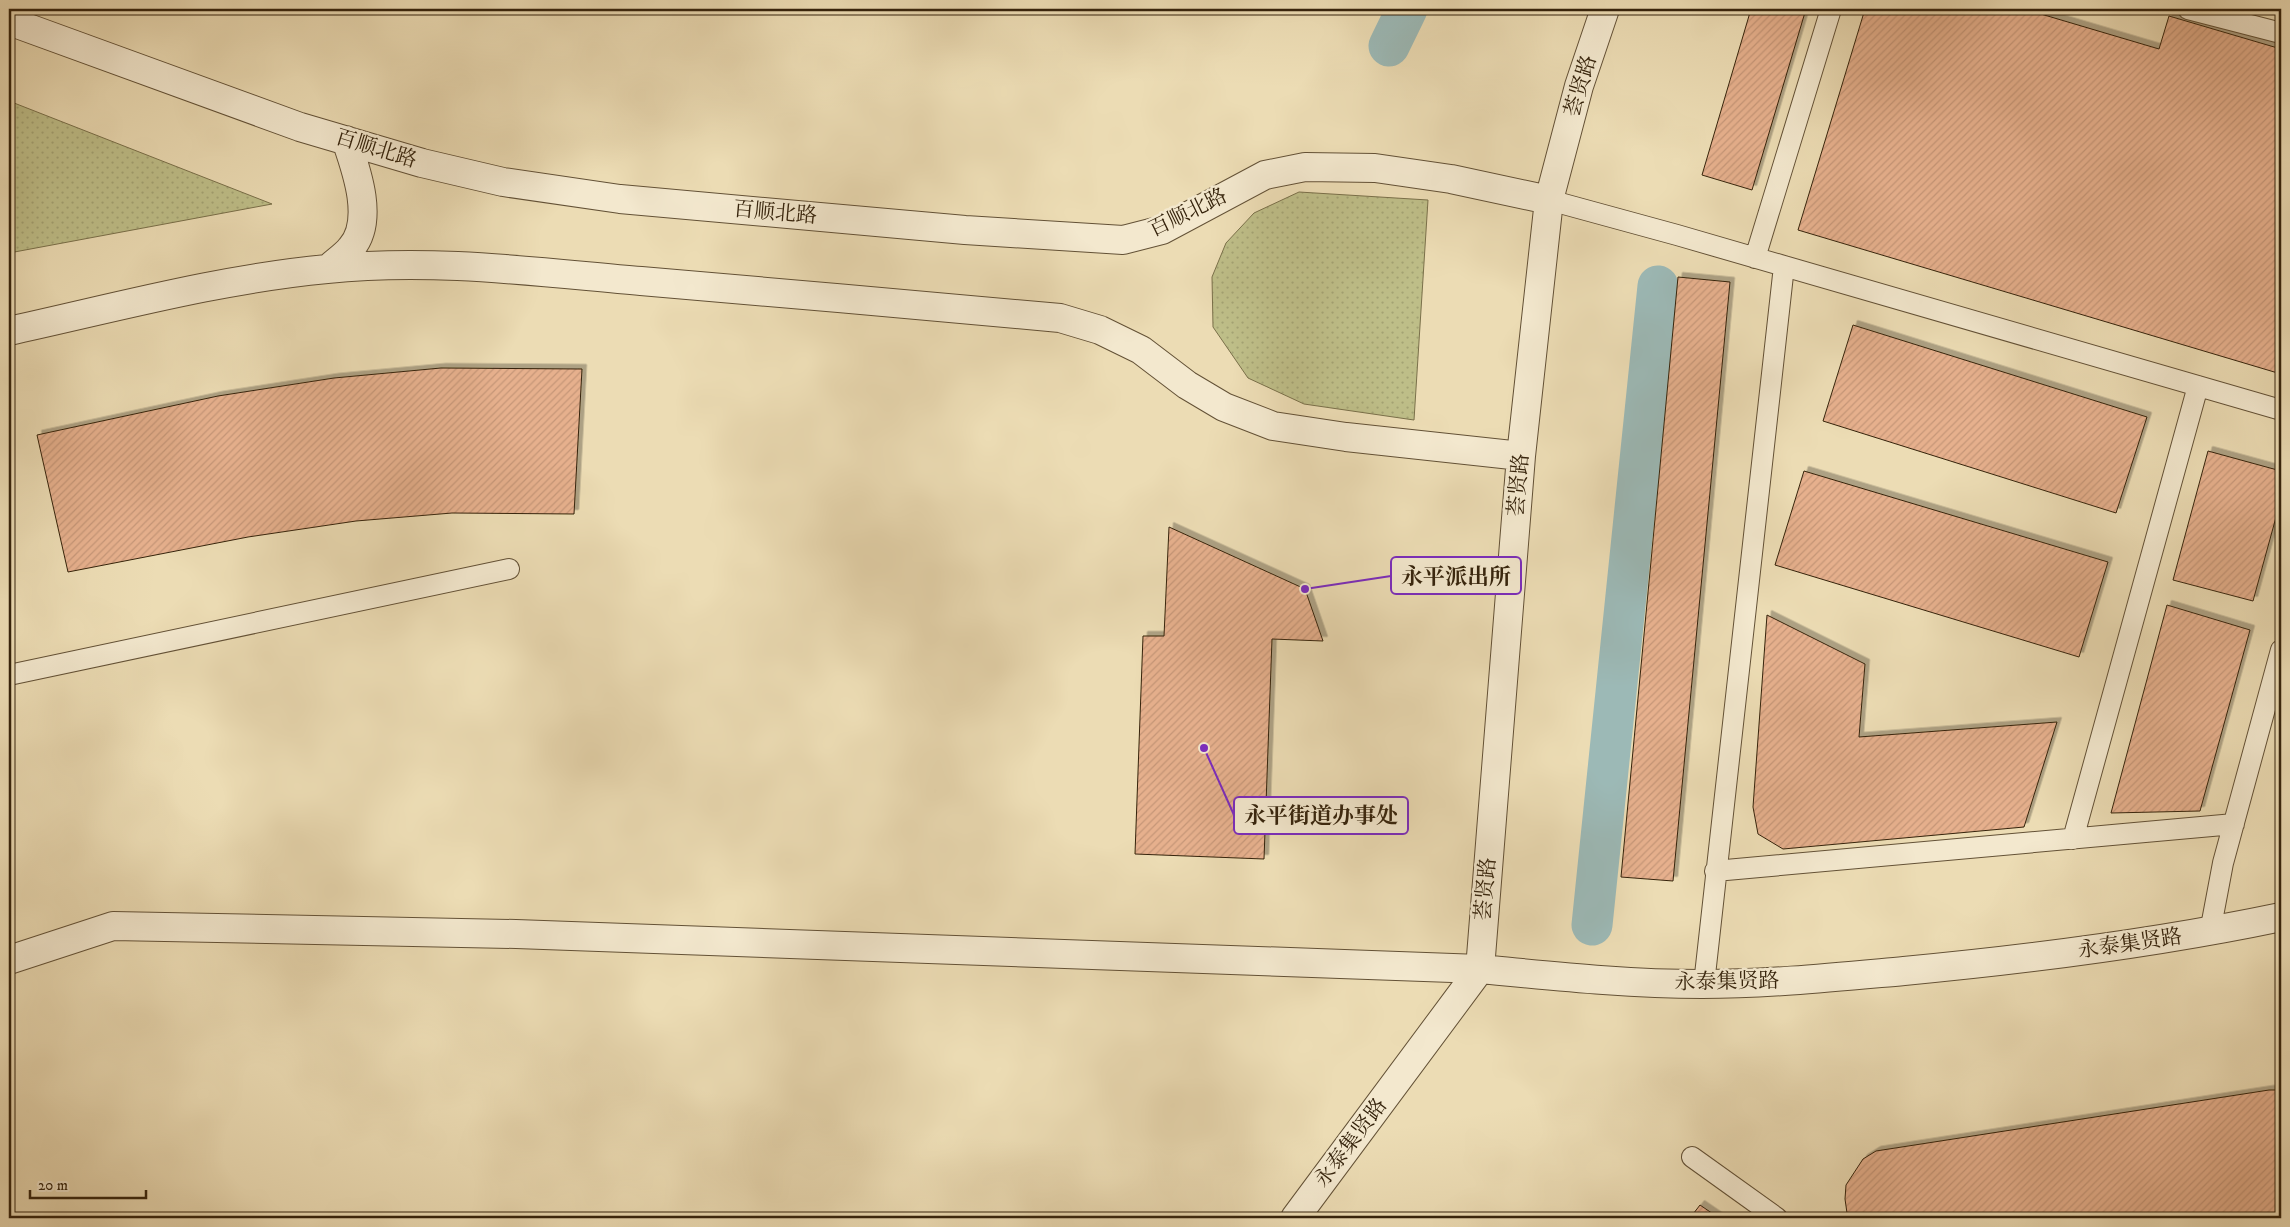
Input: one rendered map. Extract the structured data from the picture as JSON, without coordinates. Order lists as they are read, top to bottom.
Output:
{
  "streets": {
    "street": ["荟贤路", "百顺北路", "永泰集贤路"]
  },
  "crossings": [
    ["荟贤路", "百顺北路"],
    ["荟贤路", "永泰集贤路"]
  ],
  "places": ["永平派出所", "永平街道办事处"],
  "scale_bar": "20 m"
}
